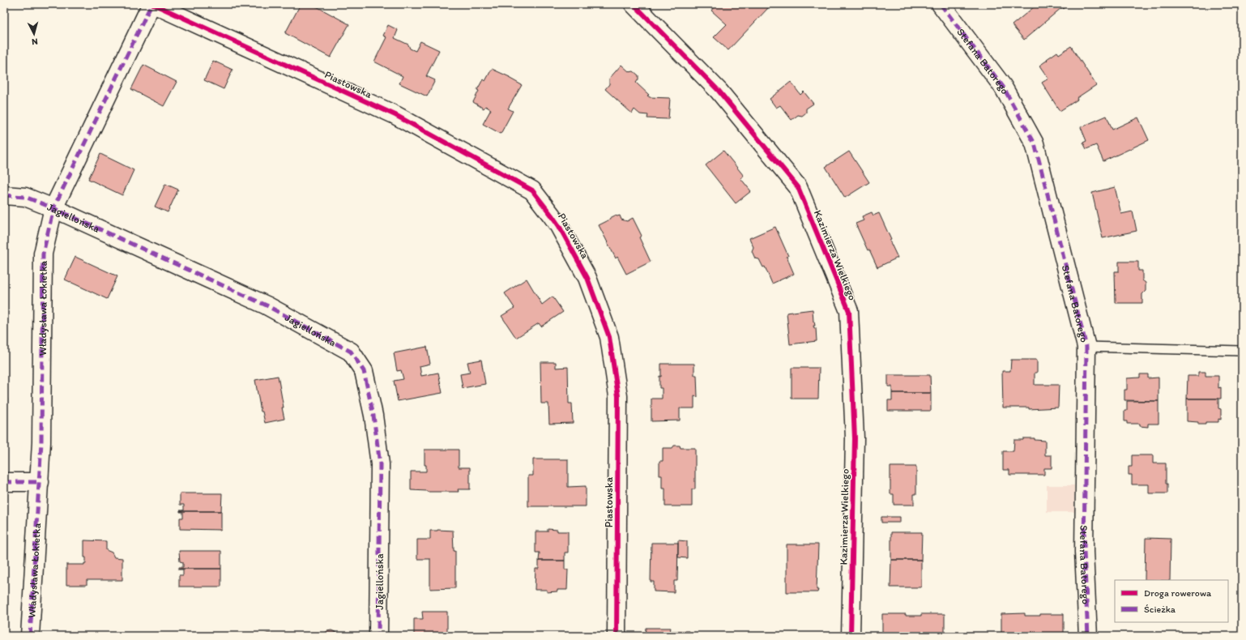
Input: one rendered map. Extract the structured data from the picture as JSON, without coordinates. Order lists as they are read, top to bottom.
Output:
{
  "streets": {
    "street": [
      "Stefana Batorego",
      "Piastowska",
      "Jagiellońska",
      "Kazimierza Wielkiego",
      "Władysława Łokietka"
    ]
  },
  "crossings": [
    ["Piastowska", "Władysława Łokietka"],
    ["Jagiellońska", "Władysława Łokietka"]
  ],
  "legend": ["Droga rowerowa", "Ścieżka"],
  "north": "bottom"
}
